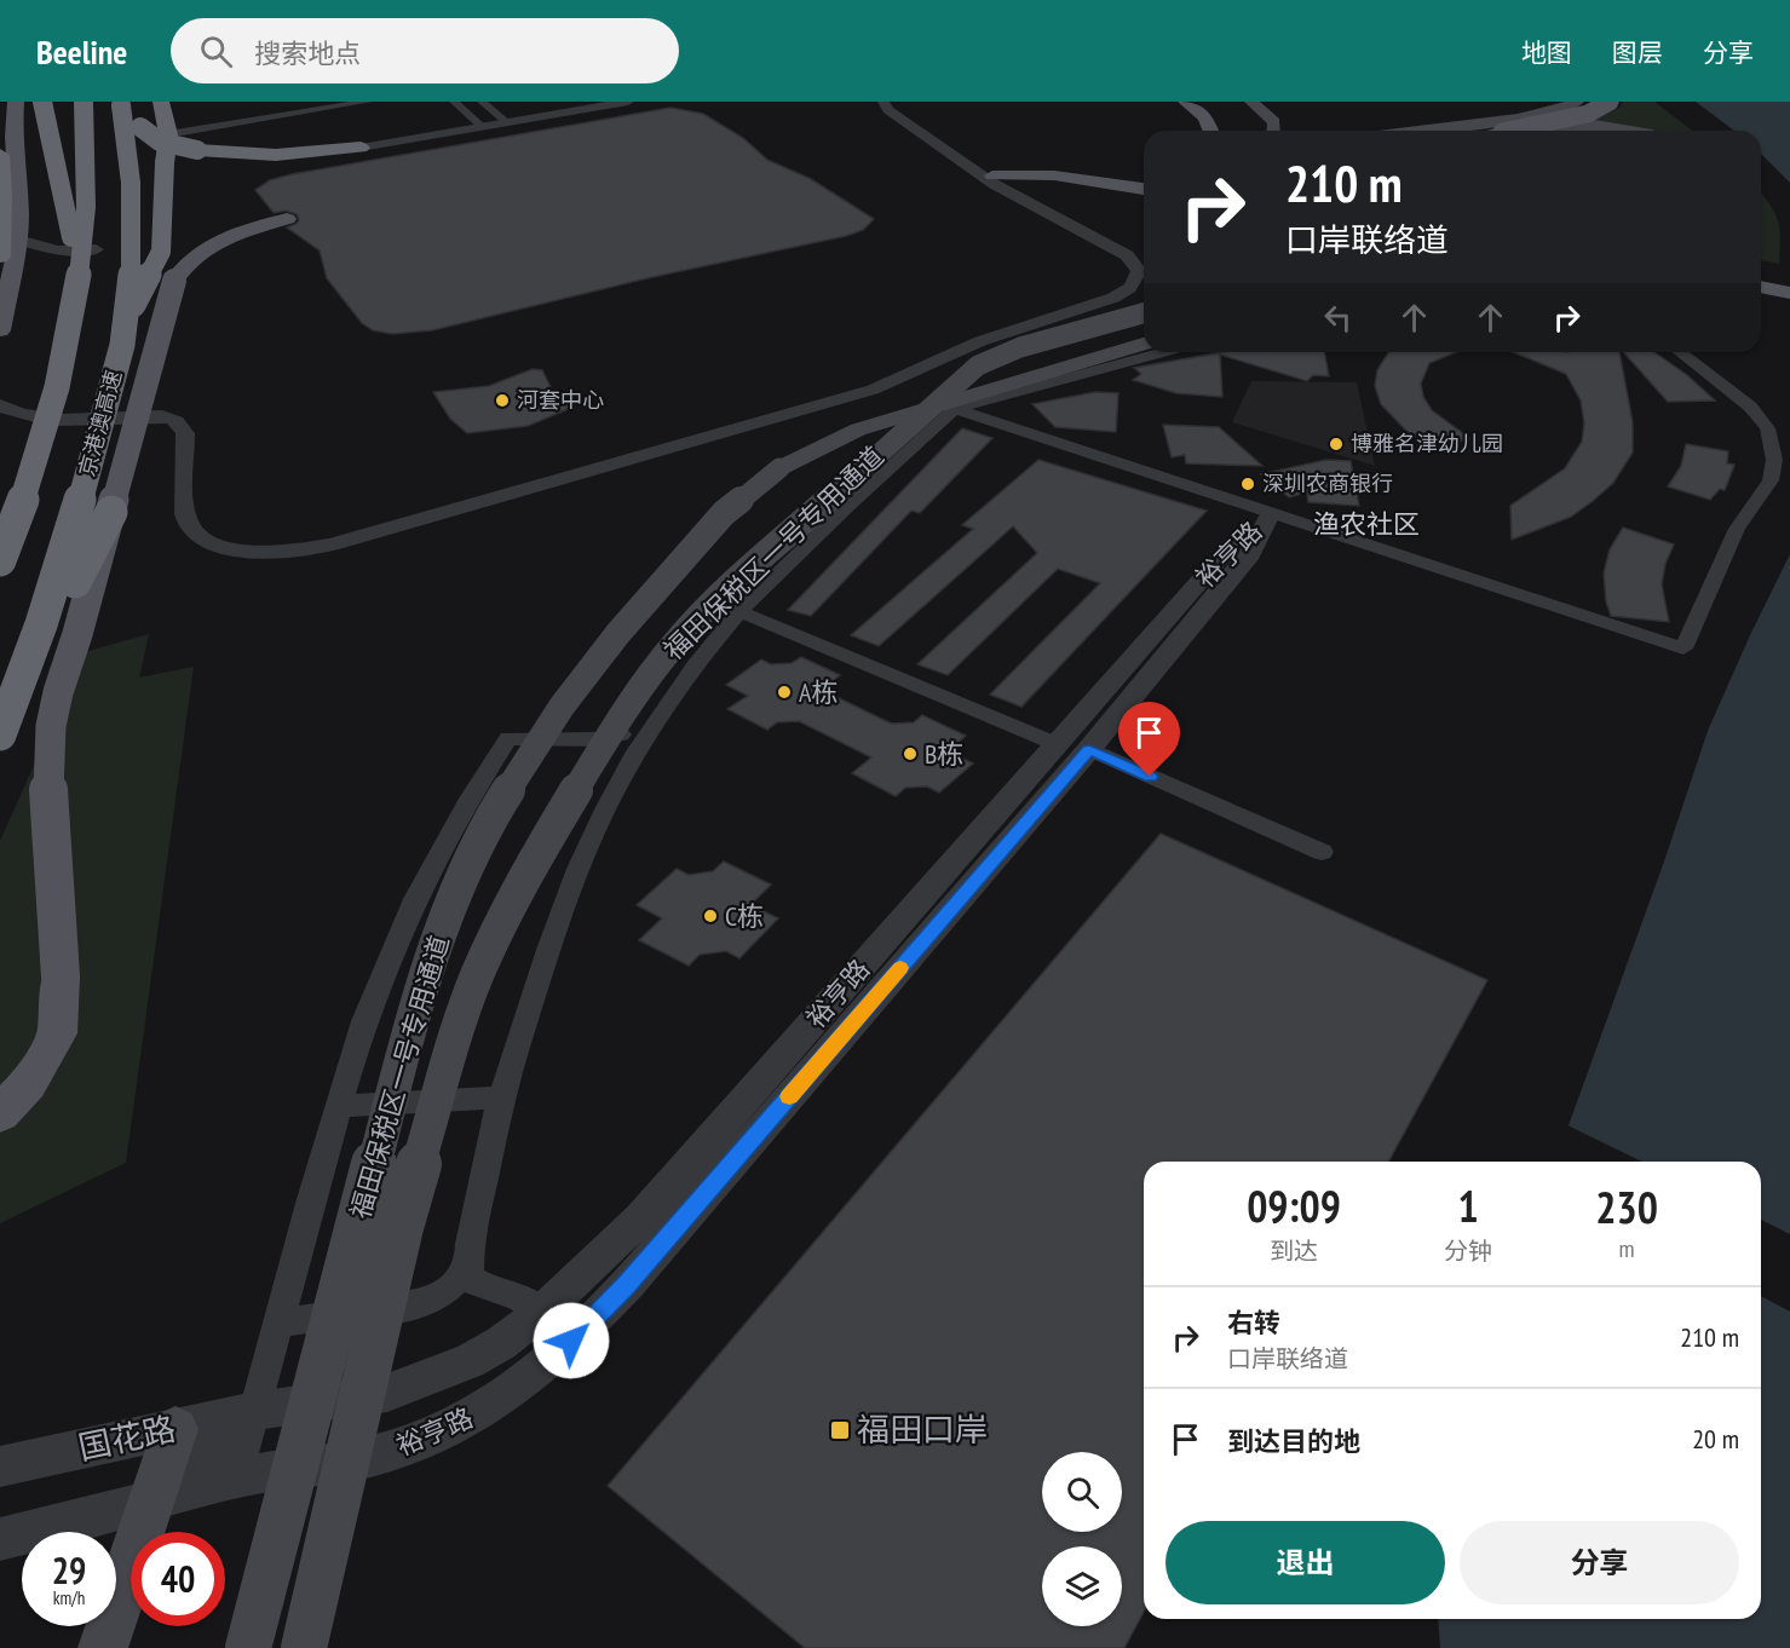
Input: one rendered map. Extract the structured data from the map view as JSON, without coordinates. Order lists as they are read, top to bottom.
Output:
{
  "streets": {
    "highway": ["京港澳高速"],
    "main road": ["福田保税区一号专用通道"],
    "street": ["裕亨路", "国花路"]
  },
  "crossings": [
    ["裕亨路", "国花路"]
  ],
  "districts": ["渔农社区"],
  "places": {
    "other": [
      "河套中心",
      "博雅名津幼儿园",
      "深圳农商银行",
      "A栋",
      "B栋",
      "C栋"
    ],
    "transit": ["福田口岸"]
  },
  "page": {
    "header": "Beeline",
    "search": "搜索地点",
    "nav": ["地图", "图层", "分享"],
    "turn": ["210 m", "口岸联络道"],
    "eta": [
      "09:09",
      "到达",
      "1",
      "分钟",
      "230",
      "m"
    ],
    "list": [
      {
        "name": "右转",
        "note": "口岸联络道",
        "value": "210 m"
      },
      {
        "name": "到达目的地",
        "value": "20 m"
      }
    ],
    "buttons": ["退出", "分享"],
    "speed": "29 km/h",
    "limit": "40"
  }
}
